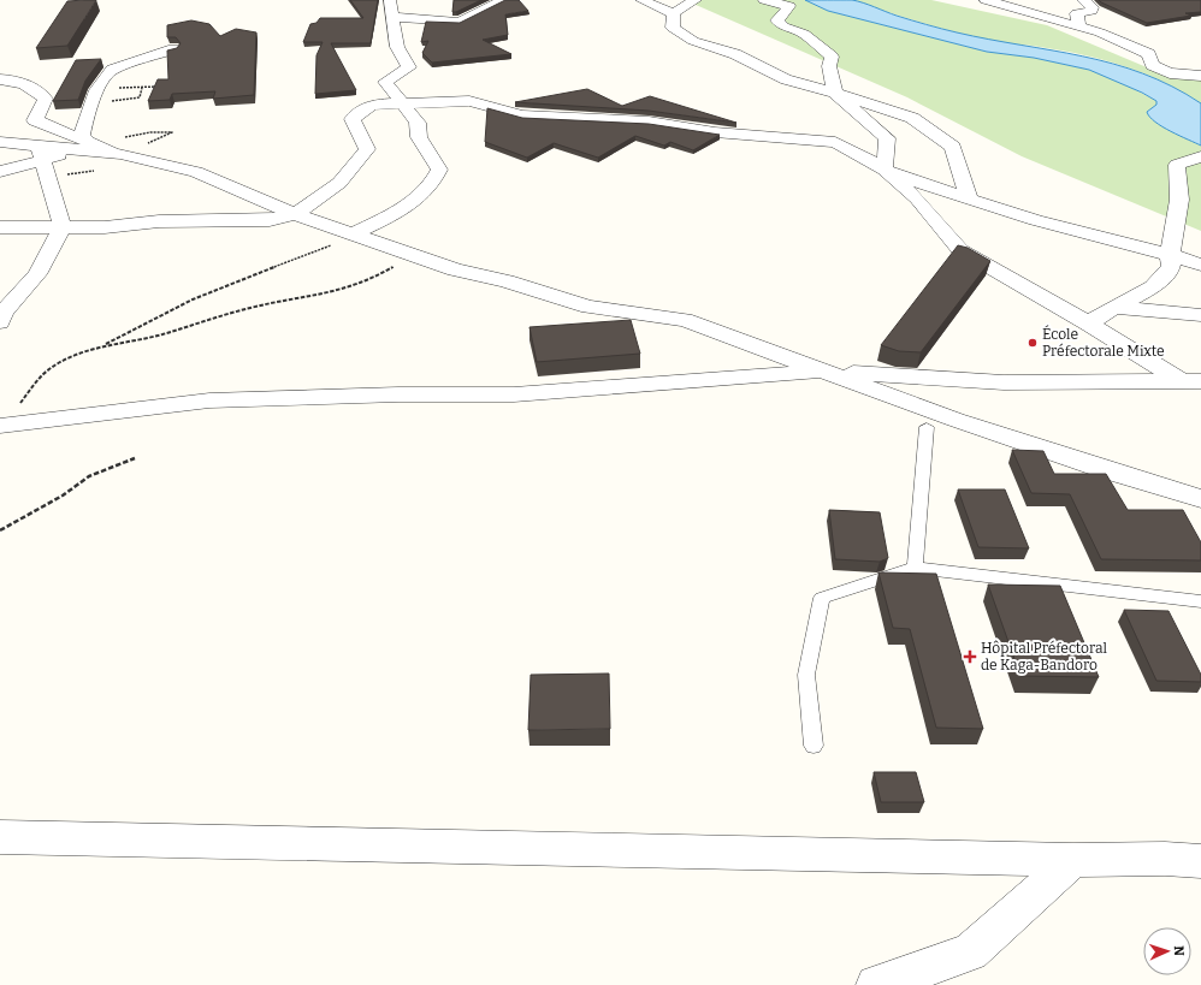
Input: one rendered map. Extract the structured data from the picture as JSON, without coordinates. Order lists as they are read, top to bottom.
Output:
{
  "places": {
    "other": ["École Préfectorale Mixte"],
    "health": ["Hôpital Préfectoral de Kaga-Bandoro"]
  },
  "north": "right"
}
